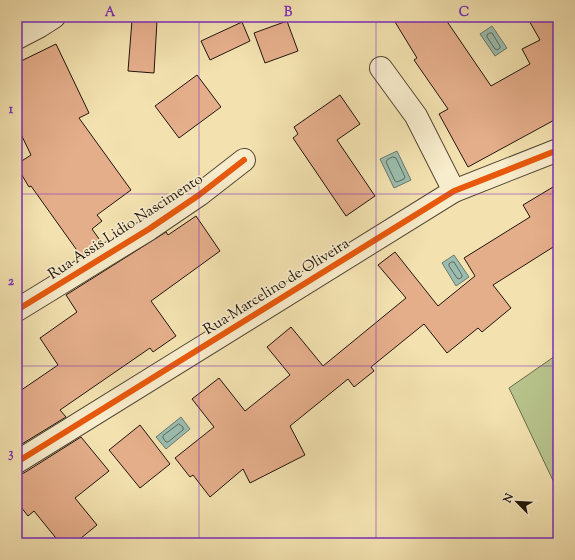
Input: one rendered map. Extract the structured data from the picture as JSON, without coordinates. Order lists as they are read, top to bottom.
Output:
{
  "streets": {
    "street": ["Rua Assis Lidio Nascimento", "Rua Marcelino de Oliveira"]
  },
  "north": "top left",
  "grid": {
    "columns": ["A", "B", "C"],
    "rows": ["1", "2", "3"]
  }
}
